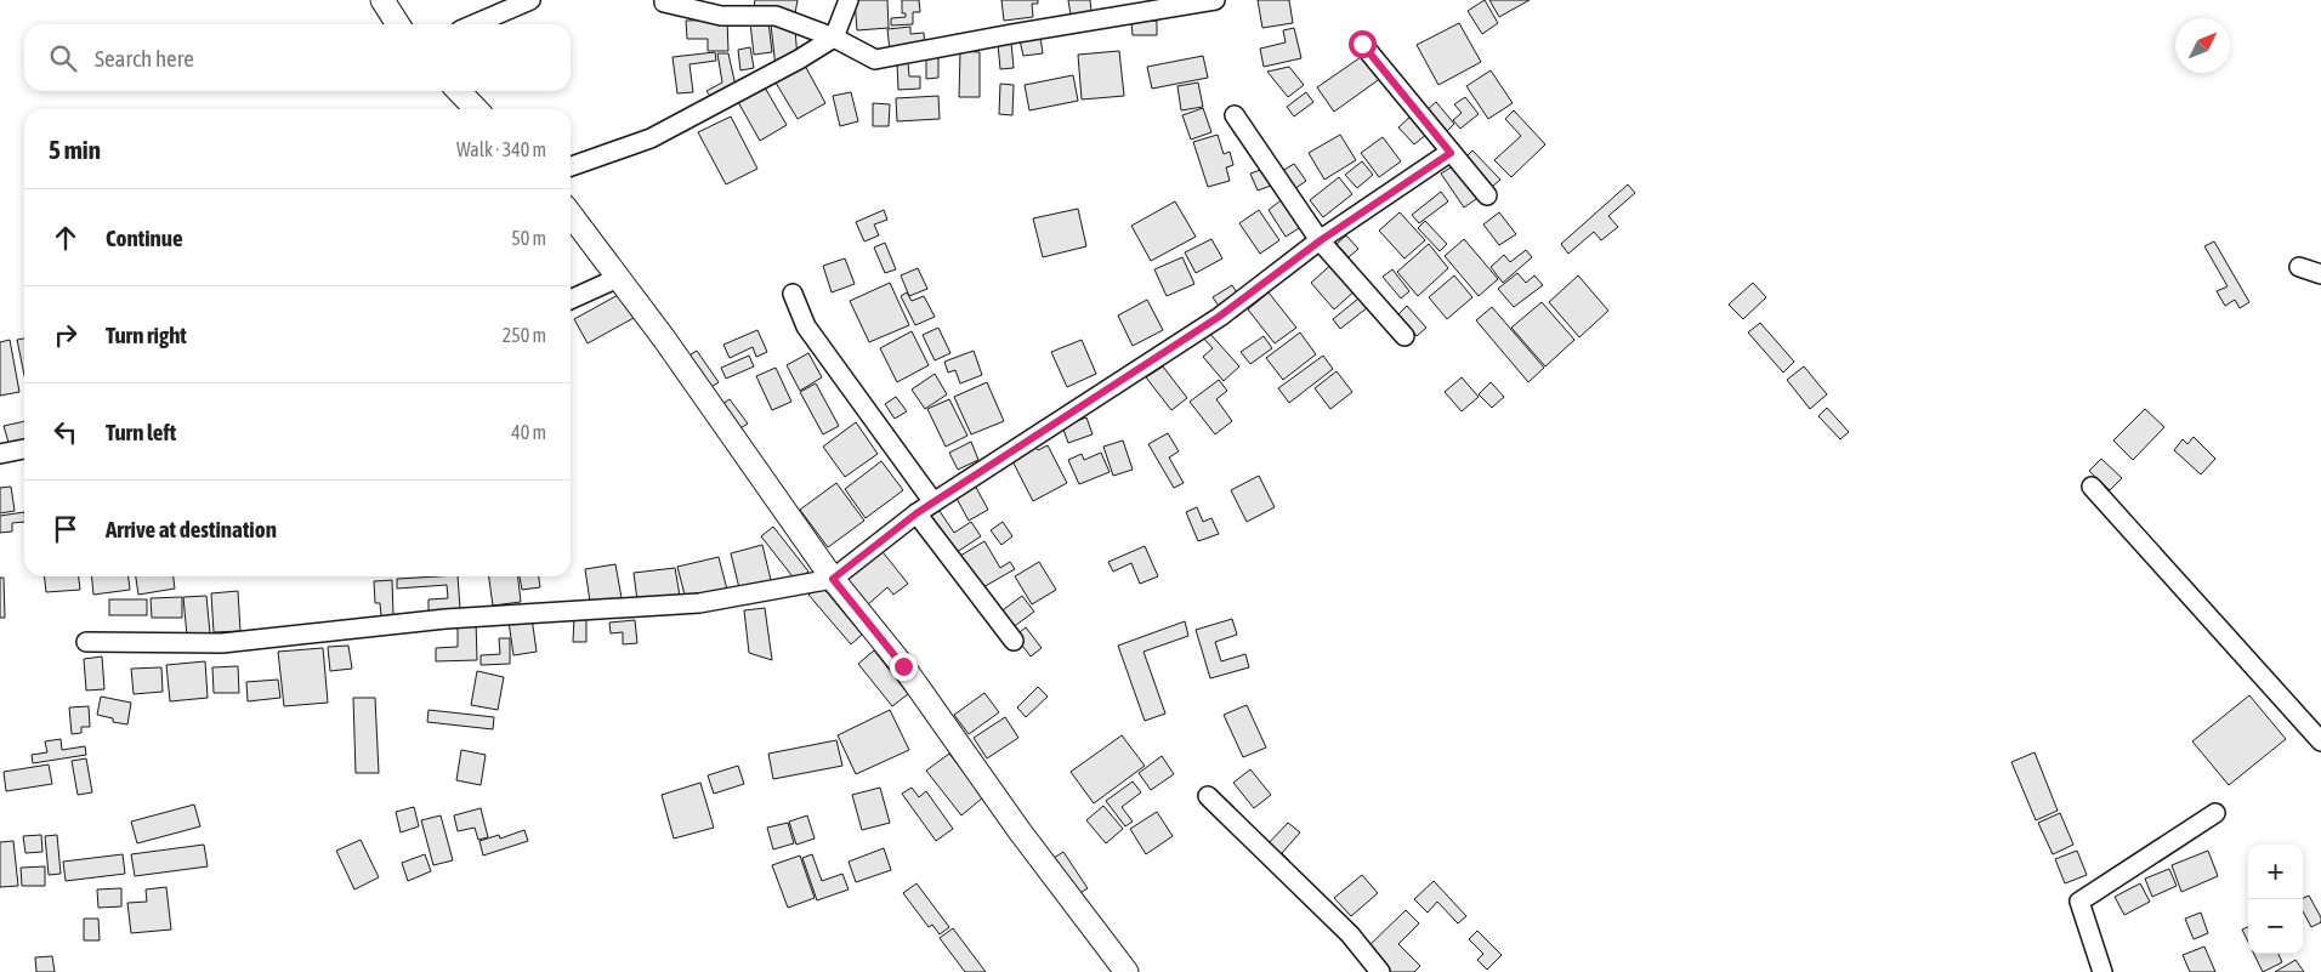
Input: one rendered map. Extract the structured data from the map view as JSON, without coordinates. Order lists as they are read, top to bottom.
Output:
{
  "north": "top right",
  "page": {
    "search": "Search here",
    "heading": ["5 min", "Walk · 340 m"],
    "list": [
      ["Continue", "50 m"],
      ["Turn right", "250 m"],
      ["Turn left", "40 m"],
      "Arrive at destination"
    ],
    "map_buttons": ["+", "−"]
  }
}
